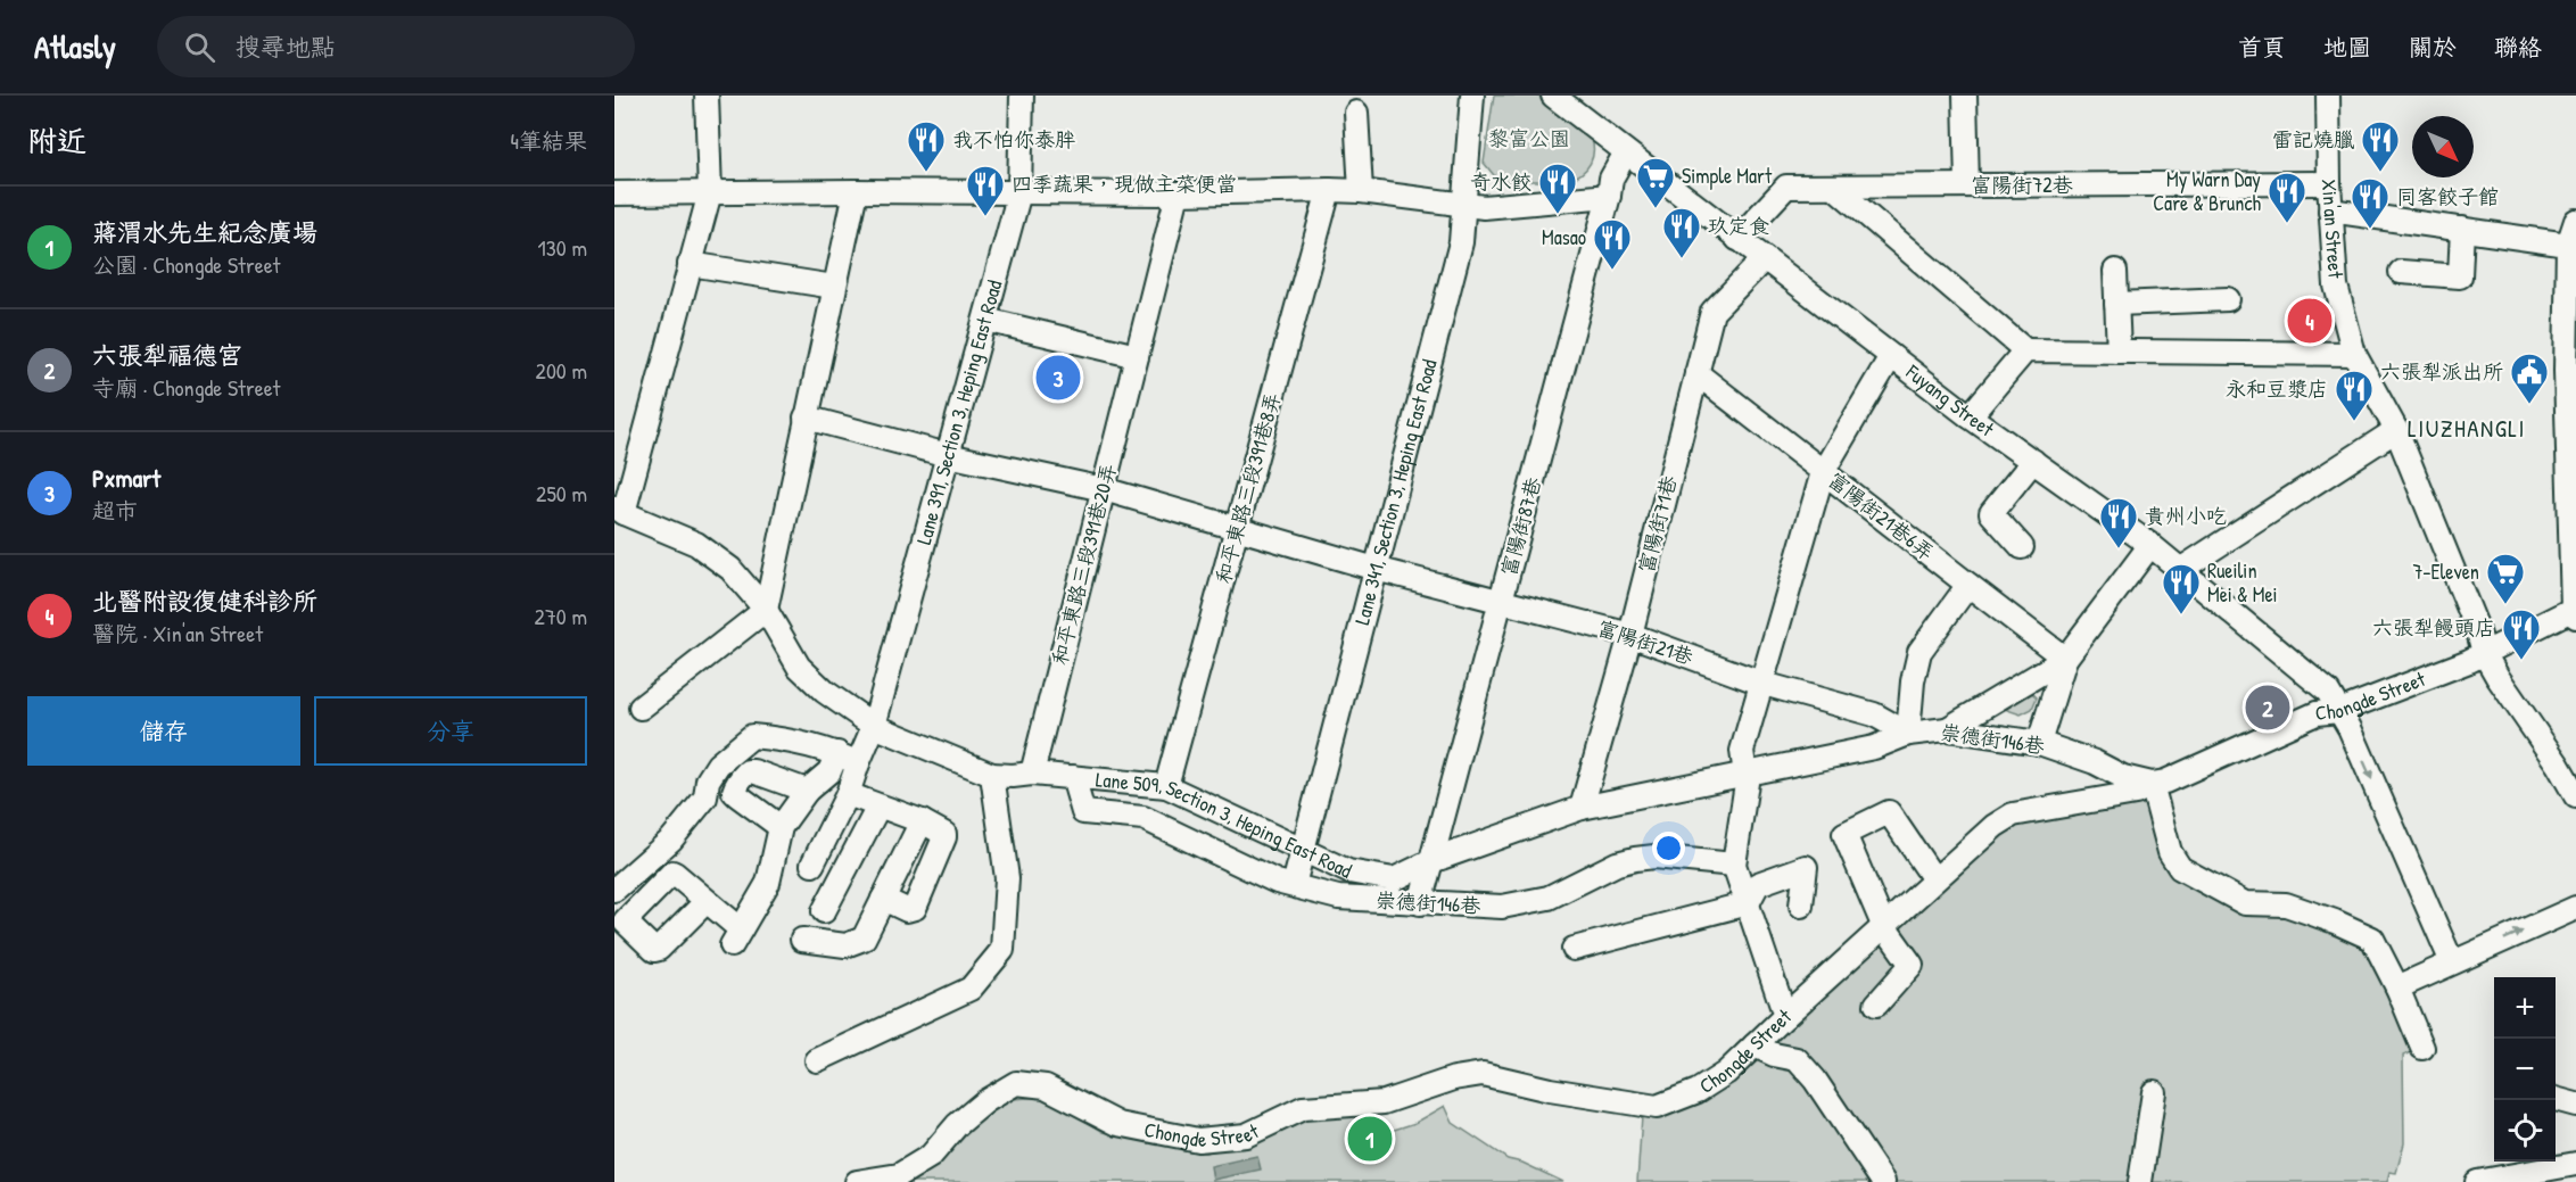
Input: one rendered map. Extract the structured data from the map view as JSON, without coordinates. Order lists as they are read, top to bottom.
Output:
{
  "streets": {
    "street": [
      "富陽街72巷",
      "Xin'an Street",
      "Fuyang Street",
      "Lane 391, Section 3, Heping East Road",
      "和平東路三段391巷8弄",
      "Lane 341, Section 3, Heping East Road",
      "富陽街21巷6弄",
      "富陽街71巷",
      "富陽街87巷",
      "和平東路三段391巷20弄",
      "富陽街21巷",
      "Chongde Street",
      "崇德街146巷",
      "Lane 509, Section 3, Heping East Road"
    ]
  },
  "crossings": [
    ["富陽街72巷", "Xin'an Street"],
    ["富陽街72巷", "Fuyang Street"],
    ["Xin'an Street", "Chongde Street"],
    ["Fuyang Street", "富陽街71巷"],
    ["Fuyang Street", "富陽街87巷"],
    ["Fuyang Street", "Chongde Street"],
    ["Lane 391, Section 3, Heping East Road", "富陽街21巷"],
    ["Lane 391, Section 3, Heping East Road", "Lane 509, Section 3, Heping East Road"],
    ["和平東路三段391巷8弄", "富陽街21巷"],
    ["和平東路三段391巷8弄", "崇德街146巷"],
    ["和平東路三段391巷8弄", "Lane 509, Section 3, Heping East Road"],
    ["Lane 341, Section 3, Heping East Road", "富陽街21巷"],
    ["Lane 341, Section 3, Heping East Road", "崇德街146巷"],
    ["Lane 341, Section 3, Heping East Road", "Lane 509, Section 3, Heping East Road"],
    ["富陽街21巷6弄", "富陽街71巷"],
    ["富陽街71巷", "富陽街21巷"],
    ["富陽街71巷", "Lane 509, Section 3, Heping East Road"],
    ["富陽街87巷", "富陽街21巷"],
    ["富陽街87巷", "崇德街146巷"],
    ["富陽街87巷", "Lane 509, Section 3, Heping East Road"],
    ["和平東路三段391巷20弄", "富陽街21巷"],
    ["和平東路三段391巷20弄", "Lane 509, Section 3, Heping East Road"],
    ["富陽街21巷", "崇德街146巷"],
    ["富陽街21巷", "Lane 509, Section 3, Heping East Road"],
    ["Chongde Street", "崇德街146巷"],
    ["崇德街146巷", "Lane 509, Section 3, Heping East Road"]
  ],
  "districts": ["LIUZHANGLI"],
  "parks": ["黎富公園"],
  "places": {
    "restaurant": [
      "我不怕你泰胖",
      "雷記燒臘",
      "奇水餃",
      "四季蔬果，現做主菜便當",
      "My Warn Day Care & Brunch",
      "同客餃子館",
      "玖定食",
      "Masao",
      "永和豆漿店",
      "貴州小吃",
      "Rueilin Mei & Mei",
      "六張犁饅頭店"
    ],
    "supermarket": ["Simple Mart", "7-Eleven"],
    "public building": ["六張犁派出所"]
  },
  "north": "bottom right",
  "page": {
    "header": "Atlasly",
    "search": "搜尋地點",
    "nav": [
      "首頁",
      "地圖",
      "關於",
      "聯絡"
    ],
    "heading": ["附近", "4筆結果"],
    "list": [
      {
        "mark": "1",
        "name": "蔣渭水先生紀念廣場",
        "note": "公園 · Chongde Street",
        "value": "130 m"
      },
      {
        "mark": "2",
        "name": "六張犁福德宮",
        "note": "寺廟 · Chongde Street",
        "value": "200 m"
      },
      {
        "mark": "3",
        "name": "Pxmart",
        "note": "超市",
        "value": "250 m"
      },
      {
        "mark": "4",
        "name": "北醫附設復健科診所",
        "note": "醫院 · Xin'an Street",
        "value": "270 m"
      }
    ],
    "pins": [
      "4",
      "3",
      "2",
      "1"
    ],
    "buttons": ["儲存", "分享"],
    "map_buttons": ["+", "−"]
  }
}
